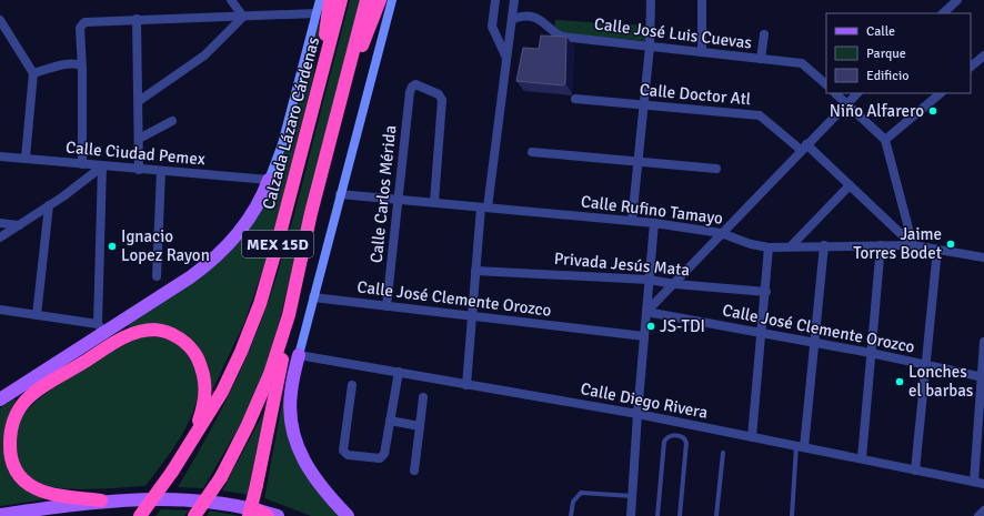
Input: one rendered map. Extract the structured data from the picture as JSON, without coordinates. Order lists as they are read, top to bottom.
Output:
{
  "streets": {
    "highway": ["Calzada Lázaro Cárdenas", "MEX 15D"],
    "street": [
      "Calle José Luis Cuevas",
      "Calle Doctor Atl",
      "Calle Ciudad Pemex",
      "Calle Carlos Mérida",
      "Calle Rufino Tamayo",
      "Privada Jesús Mata",
      "Calle José Clemente Orozco",
      "Calle Diego Rivera"
    ]
  },
  "crossings": [
    ["Calle Doctor Atl", "Calle Rufino Tamayo"],
    ["Calle Carlos Mérida", "Calle Rufino Tamayo"],
    ["Calle Carlos Mérida", "Calle José Clemente Orozco"]
  ],
  "places": [
    "Niño Alfarero",
    "Jaime Torres Bodet",
    "Ignacio Lopez Rayon",
    "JS-TDI",
    "Lonches el barbas"
  ],
  "legend": ["Calle", "Parque", "Edificio"]
}
